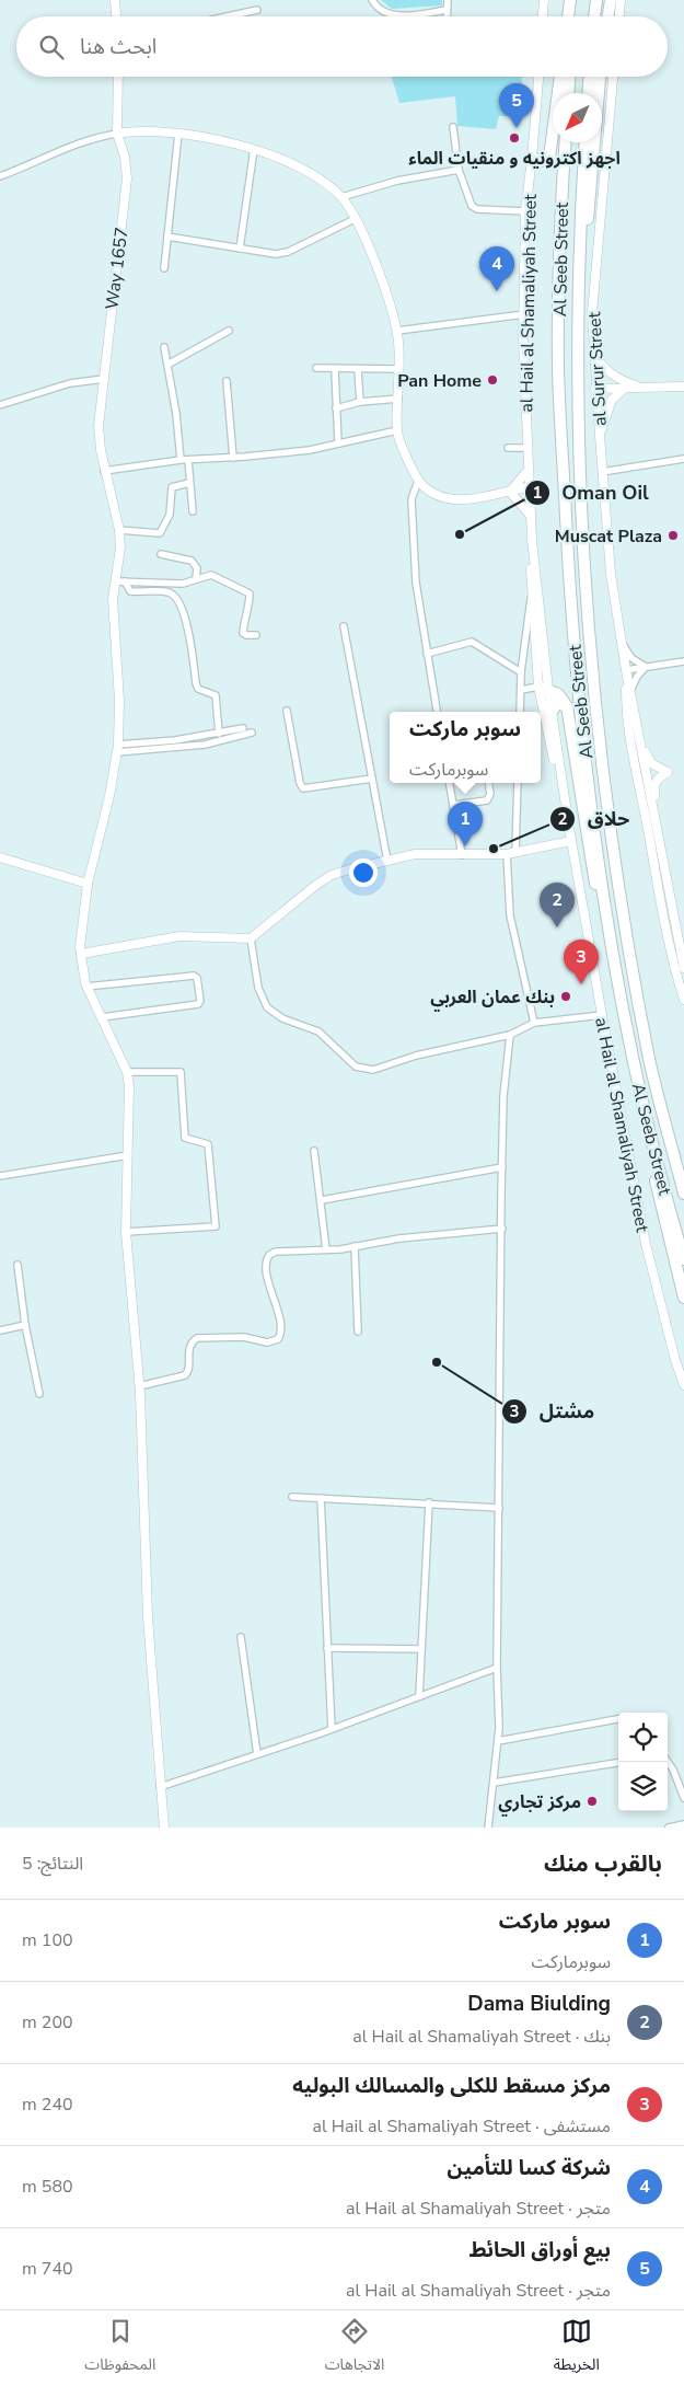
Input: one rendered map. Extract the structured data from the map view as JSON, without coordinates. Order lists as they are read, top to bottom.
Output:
{
  "streets": {
    "highway": ["Al Seeb Street"],
    "street": ["Way 1657", "al Hail al Shamaliyah Street", "al Surur Street"]
  },
  "places": [
    "اجهز اكترونيه و منقيات الماء",
    "Pan Home",
    "Oman Oil",
    "Muscat Plaza",
    "حلاق",
    "بنك عمان العربي",
    "مشتل",
    "مركز تجاري"
  ],
  "north": "bottom left",
  "page": {
    "search": "ابحث هنا",
    "pins": [
      "5",
      "4",
      "1",
      "2",
      "3"
    ],
    "popup": ["سوبر ماركت", "سوبرماركت"],
    "heading": ["بالقرب منك", "النتائج: 5"],
    "list": [
      {
        "mark": "1",
        "name": "سوبر ماركت",
        "note": "سوبرماركت",
        "value": "100 m"
      },
      {
        "mark": "2",
        "name": "Dama Biulding",
        "note": "بنك · al Hail al Shamaliyah Street",
        "value": "200 m"
      },
      {
        "mark": "3",
        "name": "مركز مسقط للكلى والمسالك البوليه",
        "note": "مستشفى · al Hail al Shamaliyah Street",
        "value": "240 m"
      },
      {
        "mark": "4",
        "name": "شركة كسا للتأمين",
        "note": "متجر · al Hail al Shamaliyah Street",
        "value": "580 m"
      },
      {
        "mark": "5",
        "name": "بيع أوراق الحائط",
        "note": "متجر · al Hail al Shamaliyah Street",
        "value": "740 m"
      }
    ],
    "nav": ["الخريطة", "الاتجاهات", "المحفوظات"]
  }
}
